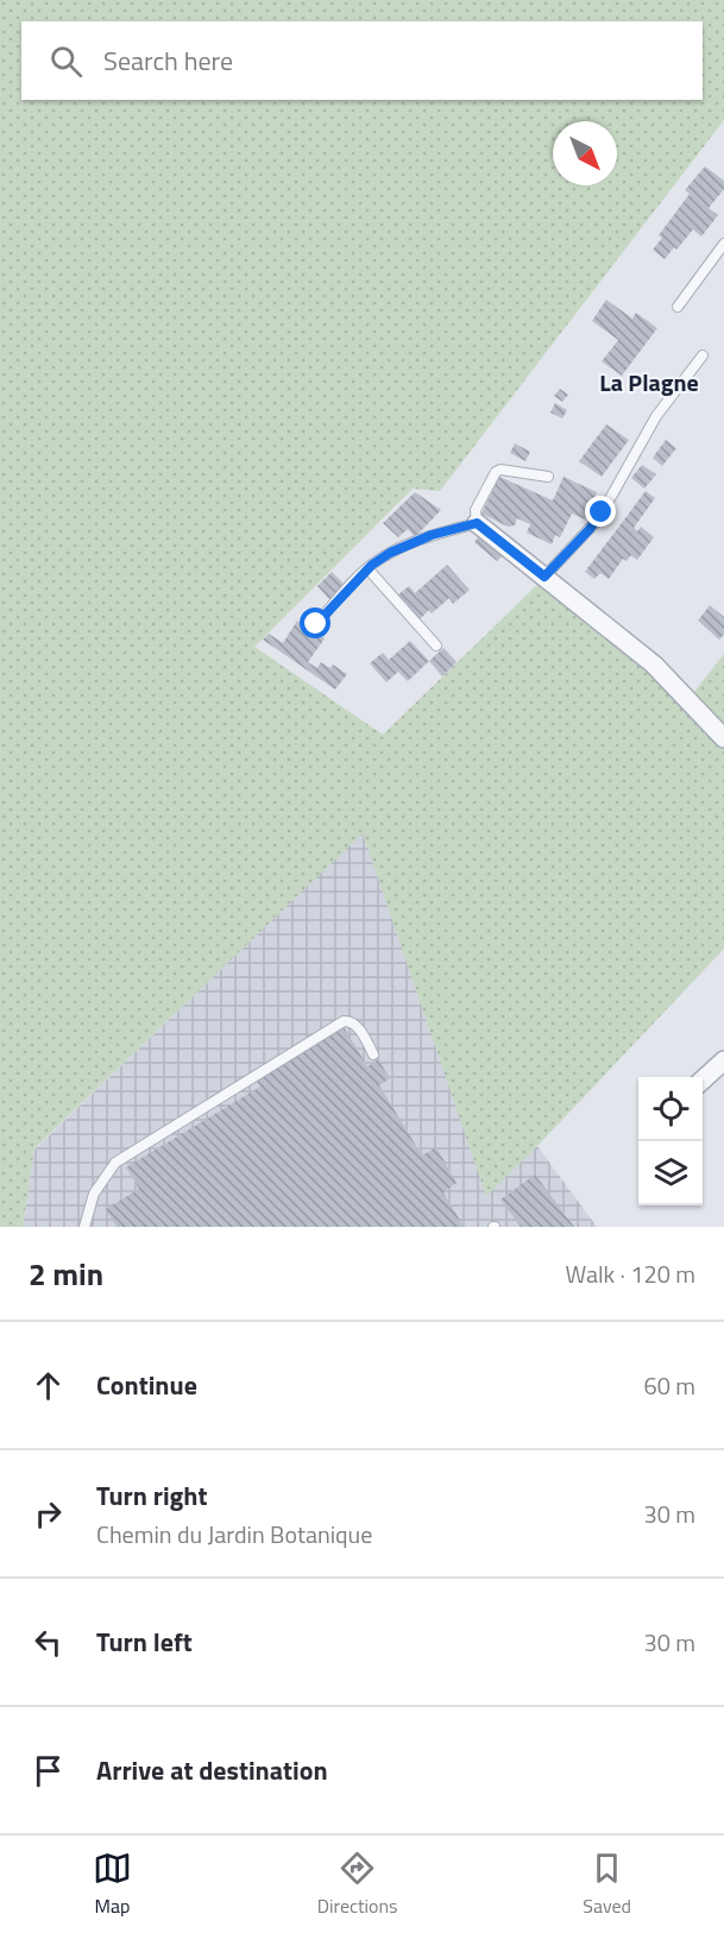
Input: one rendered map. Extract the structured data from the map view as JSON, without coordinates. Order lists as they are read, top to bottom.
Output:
{
  "districts": ["La Plagne"],
  "north": "bottom right",
  "page": {
    "search": "Search here",
    "heading": ["2 min", "Walk · 120 m"],
    "list": [
      ["Continue", "60 m"],
      ["Turn right", "Chemin du Jardin Botanique", "30 m"],
      ["Turn left", "30 m"],
      "Arrive at destination"
    ],
    "nav": ["Map", "Directions", "Saved"]
  }
}
